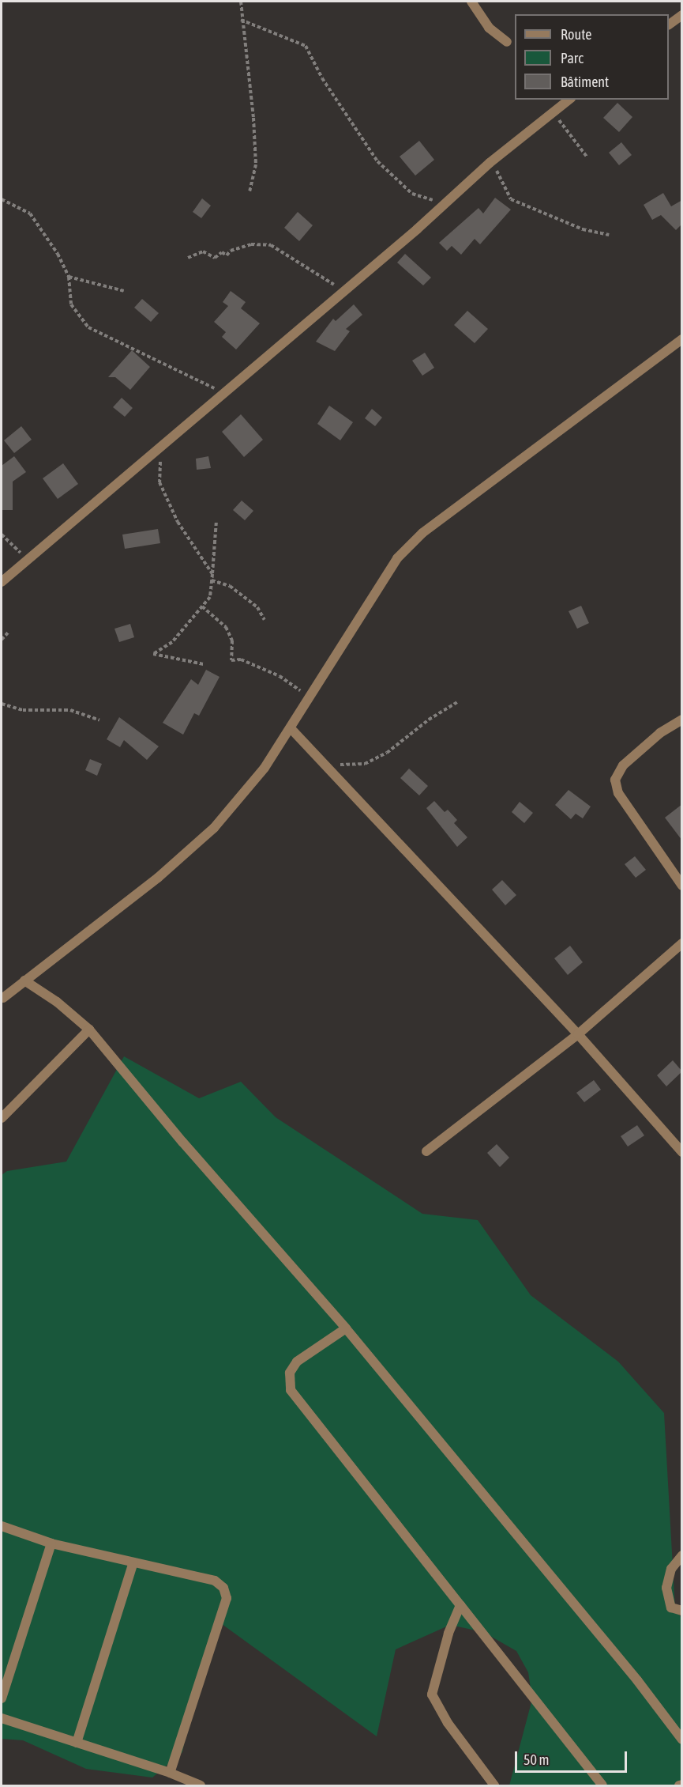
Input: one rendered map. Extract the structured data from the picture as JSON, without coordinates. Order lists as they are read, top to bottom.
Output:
{
  "legend": ["Route", "Parc", "Bâtiment"],
  "scale_bar": "50 m"
}
